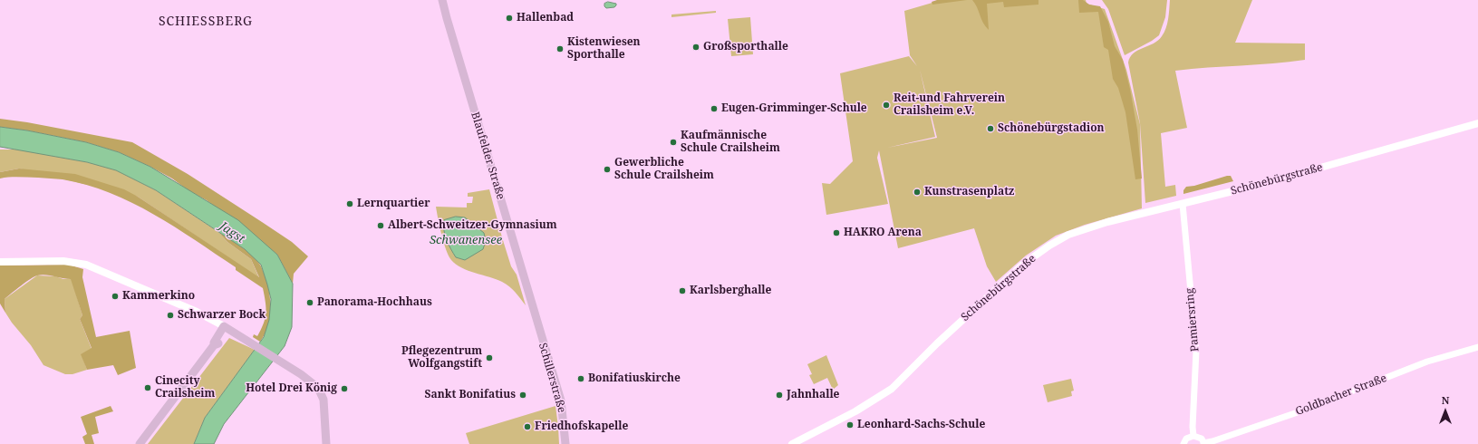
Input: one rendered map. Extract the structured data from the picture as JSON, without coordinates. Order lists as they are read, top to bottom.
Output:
{
  "streets": {
    "main road": ["Blaufelder Straße", "Schönebürgstraße", "Schillerstraße"],
    "street": ["Pamiersring", "Goldbacher Straße"]
  },
  "crossings": [
    ["Blaufelder Straße", "Schillerstraße"],
    ["Schönebürgstraße", "Pamiersring"],
    ["Pamiersring", "Goldbacher Straße"]
  ],
  "districts": ["SCHIESSBERG"],
  "water": ["Jagst", "Schwanensee"],
  "places": [
    "Hallenbad",
    "Großsporthalle",
    "Kistenwiesen Sporthalle",
    "Reit-und Fahrverein Crailsheim e.V.",
    "Eugen-Grimminger-Schule",
    "Schönebürgstadion",
    "Kaufmännische Schule Crailsheim",
    "Gewerbliche Schule Crailsheim",
    "Kunstrasenplatz",
    "Lernquartier",
    "Albert-Schweitzer-Gymnasium",
    "HAKRO Arena",
    "Karlsberghalle",
    "Kammerkino",
    "Panorama-Hochhaus",
    "Schwarzer Bock",
    "Pflegezentrum Wolfgangstift",
    "Bonifatiuskirche",
    "Cinecity Crailsheim",
    "Hotel Drei König",
    "Sankt Bonifatius",
    "Jahnhalle",
    "Leonhard-Sachs-Schule",
    "Friedhofskapelle"
  ],
  "north": "top"
}
